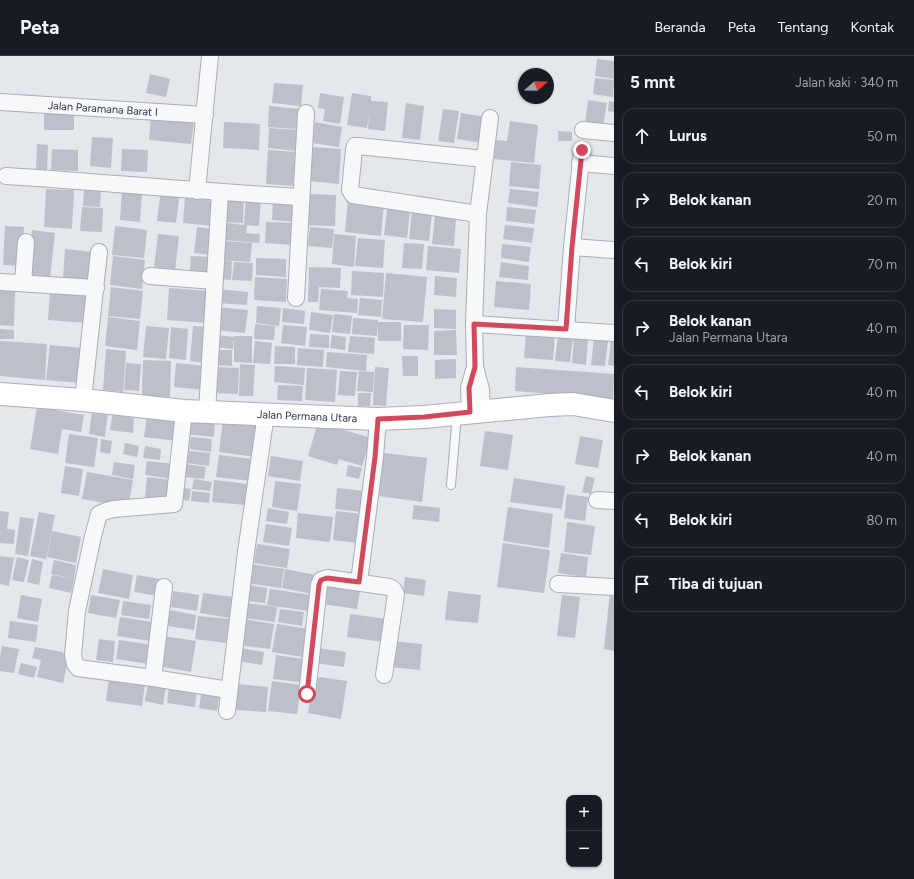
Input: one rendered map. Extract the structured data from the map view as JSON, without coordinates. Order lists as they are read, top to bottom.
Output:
{
  "streets": {
    "street": ["Jalan Paramana Barat I", "Jalan Permana Utara"]
  },
  "north": "right",
  "page": {
    "header": "Peta",
    "nav": [
      "Beranda",
      "Peta",
      "Tentang",
      "Kontak"
    ],
    "heading": ["5 mnt", "Jalan kaki · 340 m"],
    "list": [
      ["Lurus", "50 m"],
      ["Belok kanan", "20 m"],
      ["Belok kiri", "70 m"],
      ["Belok kanan", "Jalan Permana Utara", "40 m"],
      ["Belok kiri", "40 m"],
      ["Belok kanan", "40 m"],
      ["Belok kiri", "80 m"],
      "Tiba di tujuan"
    ],
    "map_buttons": ["+", "−"]
  }
}
